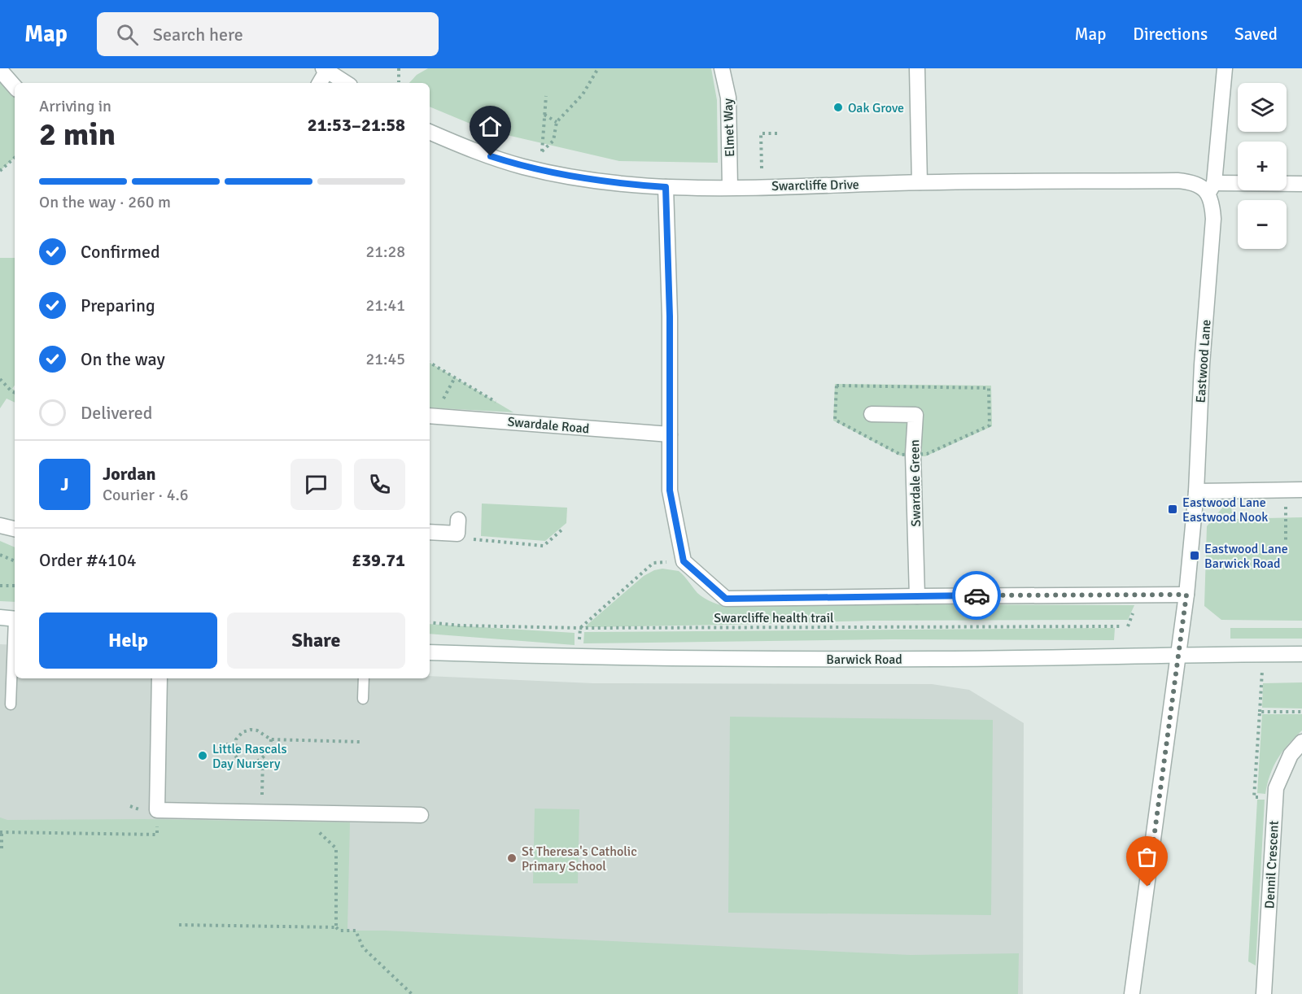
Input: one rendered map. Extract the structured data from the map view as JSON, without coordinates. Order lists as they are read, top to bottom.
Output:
{
  "streets": {
    "street": [
      "Elmet Way",
      "Swarcliffe Drive",
      "Eastwood Lane",
      "Swardale Road",
      "Swardale Green",
      "Barwick Road",
      "Dennil Crescent"
    ],
    "path": ["Swarcliffe health trail"]
  },
  "crossings": [
    ["Elmet Way", "Swarcliffe Drive"],
    ["Swarcliffe Drive", "Eastwood Lane"],
    ["Eastwood Lane", "Barwick Road"]
  ],
  "places": {
    "other": ["Oak Grove", "Little Rascals Day Nursery", "St Theresa's Catholic Primary School"],
    "transit": ["Eastwood Lane Eastwood Nook", "Eastwood Lane Barwick Road"]
  },
  "page": {
    "header": "Map",
    "search": "Search here",
    "nav": ["Map", "Directions", "Saved"],
    "map_buttons": ["+", "−"],
    "heading": ["2 min", "Arriving in", "21:53–21:58"],
    "panel": [
      "Jordan",
      "Courier · 4.6",
      "Order #4104",
      "£39.71"
    ],
    "bar": "On the way · 260 m",
    "list": [
      ["Confirmed", "21:28"],
      ["Preparing", "21:41"],
      ["On the way", "21:45"],
      "Delivered"
    ],
    "round": "J",
    "buttons": ["Help", "Share"]
  }
}
